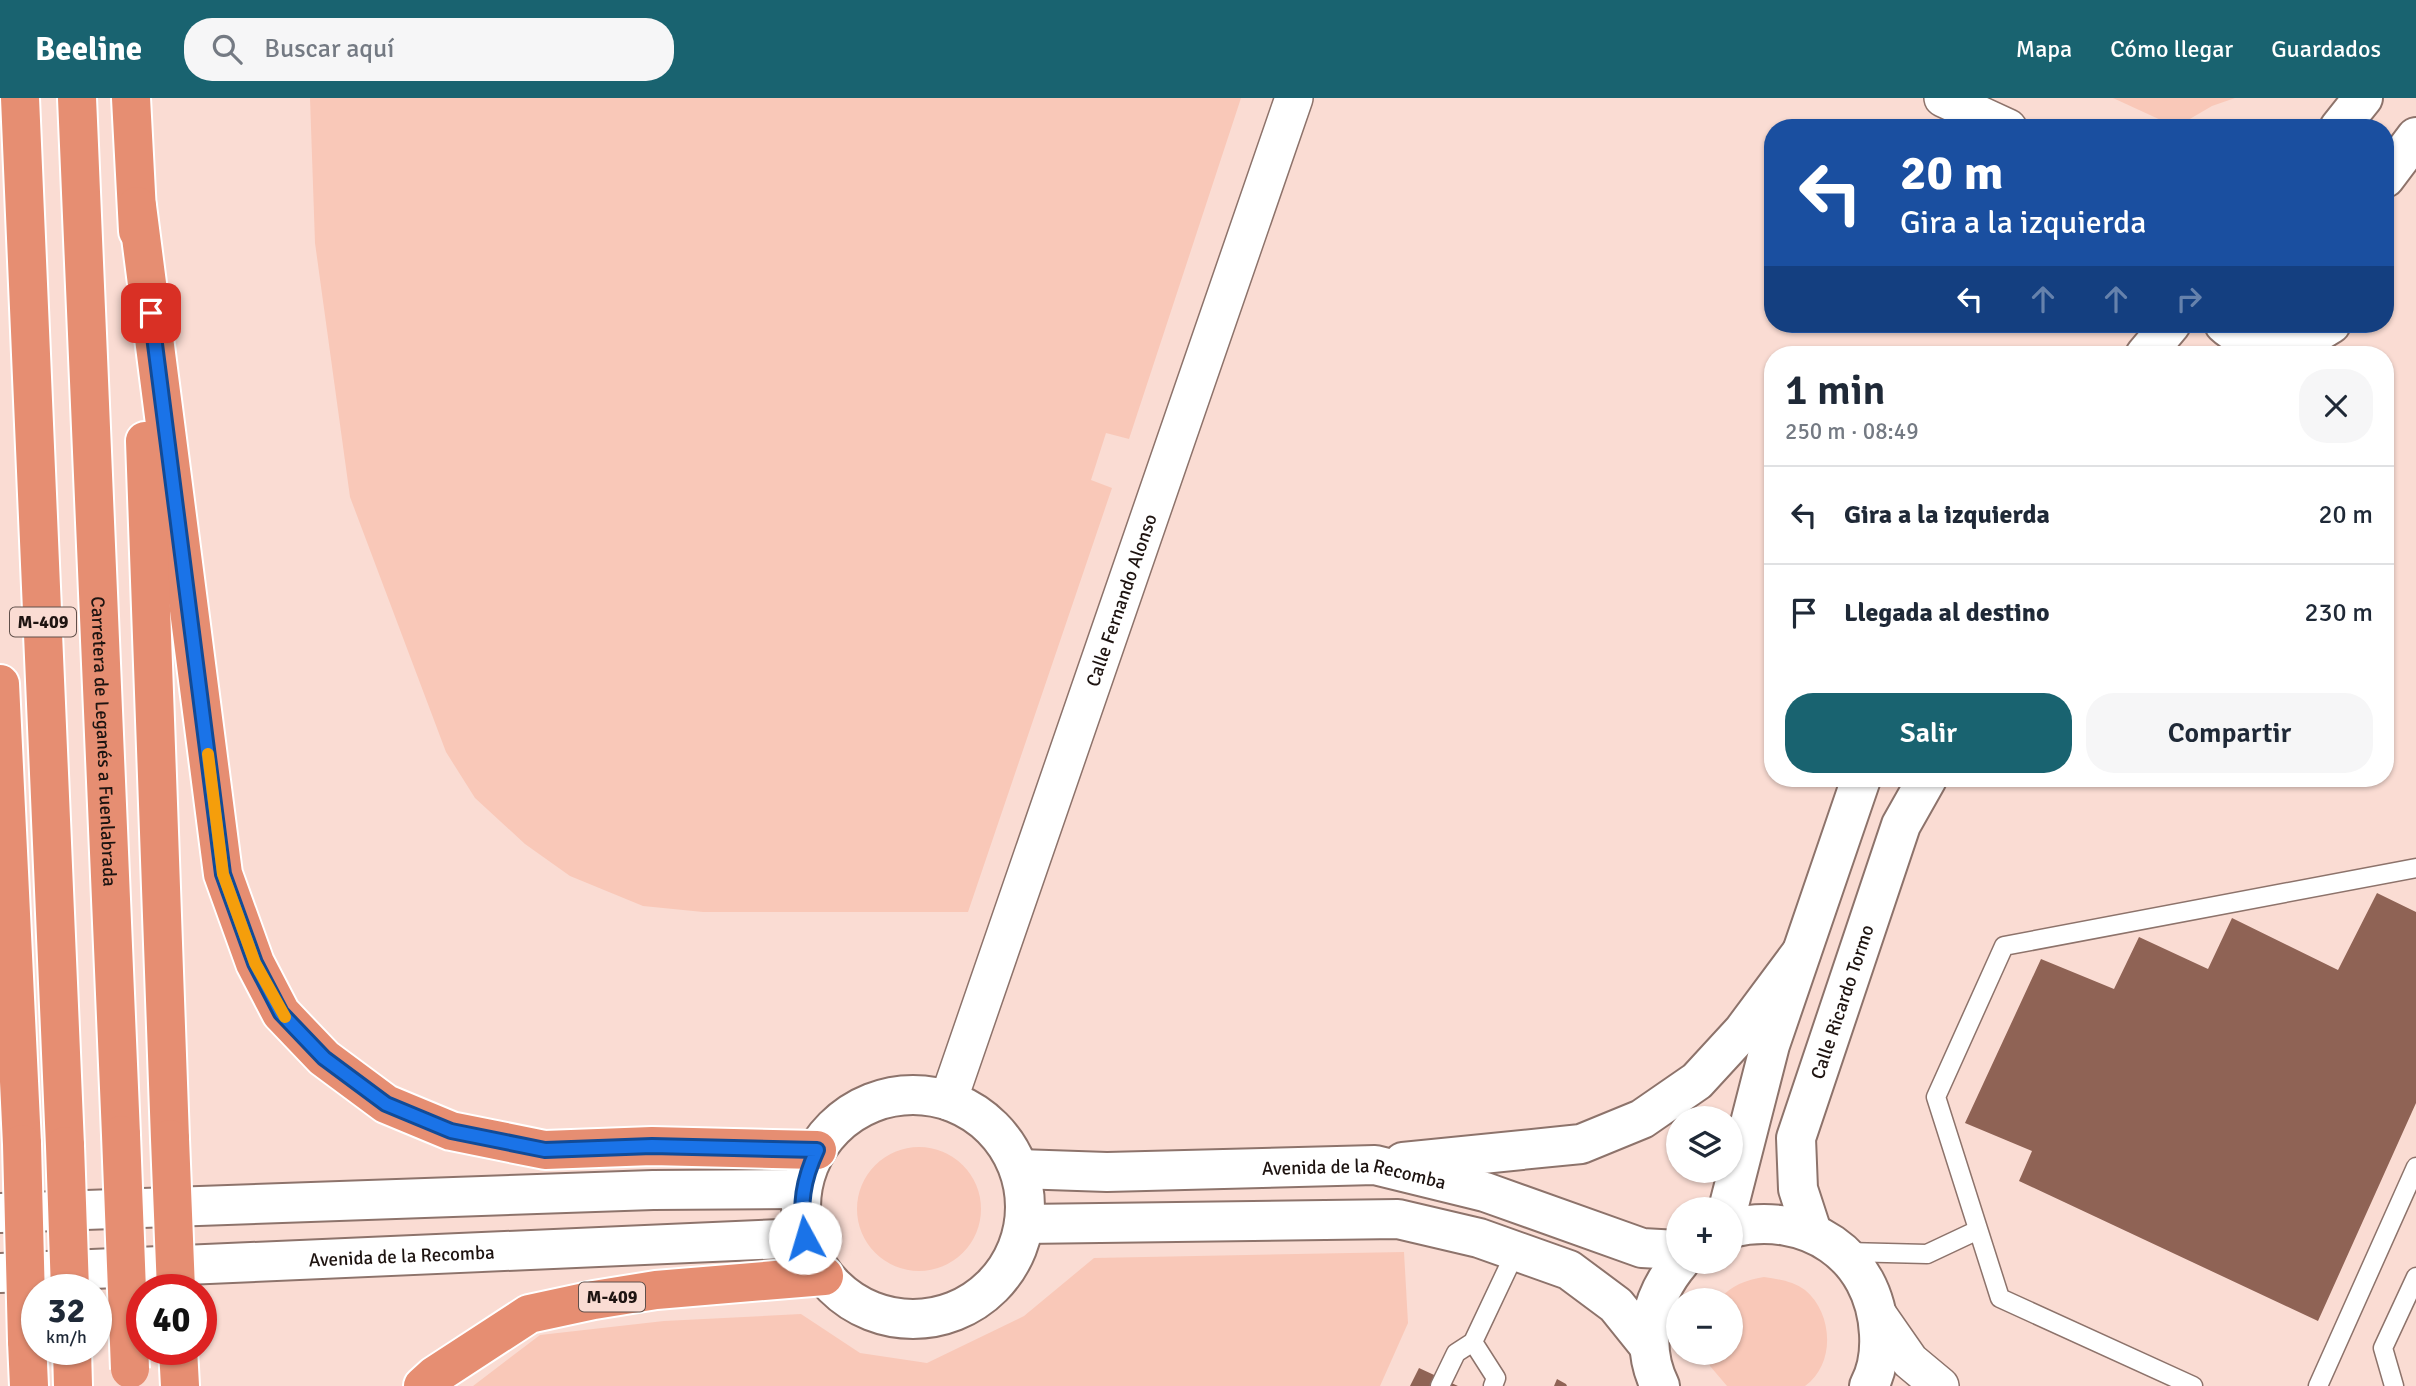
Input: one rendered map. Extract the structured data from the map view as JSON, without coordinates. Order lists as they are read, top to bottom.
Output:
{
  "streets": {
    "highway": ["M-409", "Carretera de Leganés a Fuenlabrada"],
    "street": ["Calle Fernando Alonso", "Calle Ricardo Tormo", "Avenida de la Recomba"]
  },
  "crossings": [
    ["Calle Fernando Alonso", "M-409"],
    ["Calle Fernando Alonso", "Avenida de la Recomba"],
    ["M-409", "Avenida de la Recomba"]
  ],
  "page": {
    "header": "Beeline",
    "search": "Buscar aquí",
    "nav": ["Mapa", "Cómo llegar", "Guardados"],
    "turn": ["20 m", "Gira a la izquierda"],
    "heading": ["1 min", "250 m · 08:49"],
    "list": [
      {
        "name": "Gira a la izquierda",
        "value": "20 m"
      },
      {
        "name": "Llegada al destino",
        "value": "230 m"
      }
    ],
    "buttons": ["Salir", "Compartir"],
    "map_buttons": ["+", "−"],
    "speed": "32 km/h",
    "limit": "40"
  }
}
